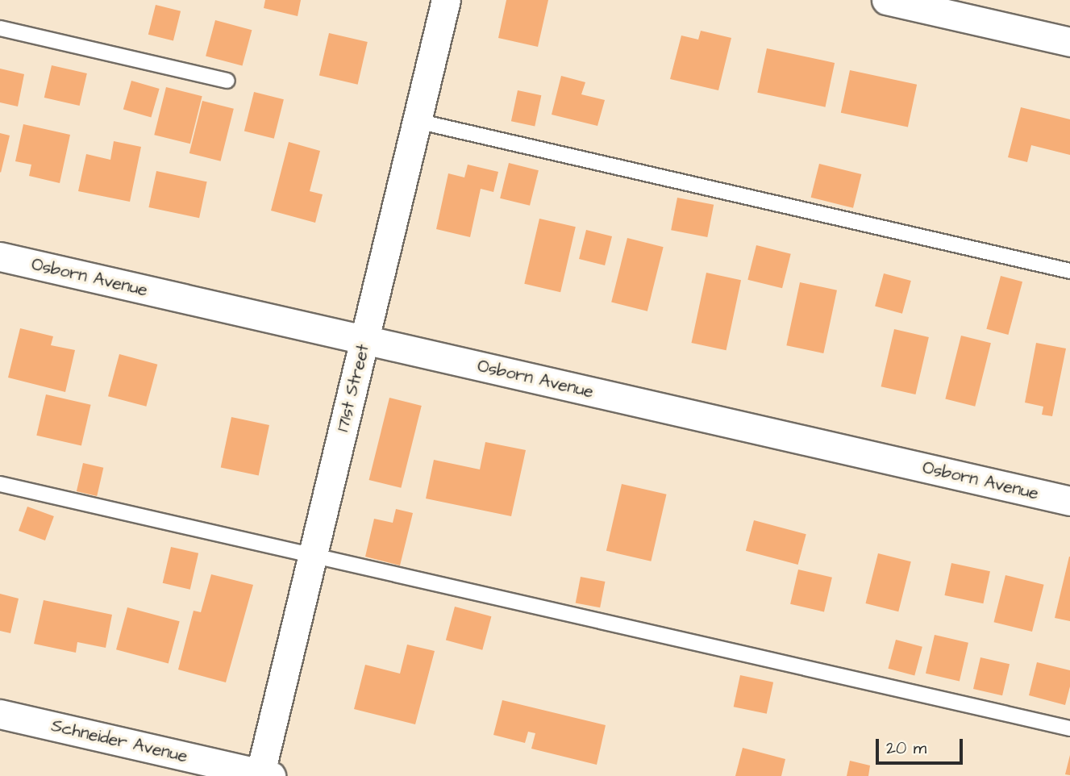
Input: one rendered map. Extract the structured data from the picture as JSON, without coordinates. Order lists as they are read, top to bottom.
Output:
{
  "streets": {
    "street": ["Osborn Avenue", "171st Street", "Schneider Avenue"]
  },
  "crossings": [
    ["Osborn Avenue", "171st Street"],
    ["171st Street", "Schneider Avenue"]
  ],
  "scale_bar": "20 m"
}
